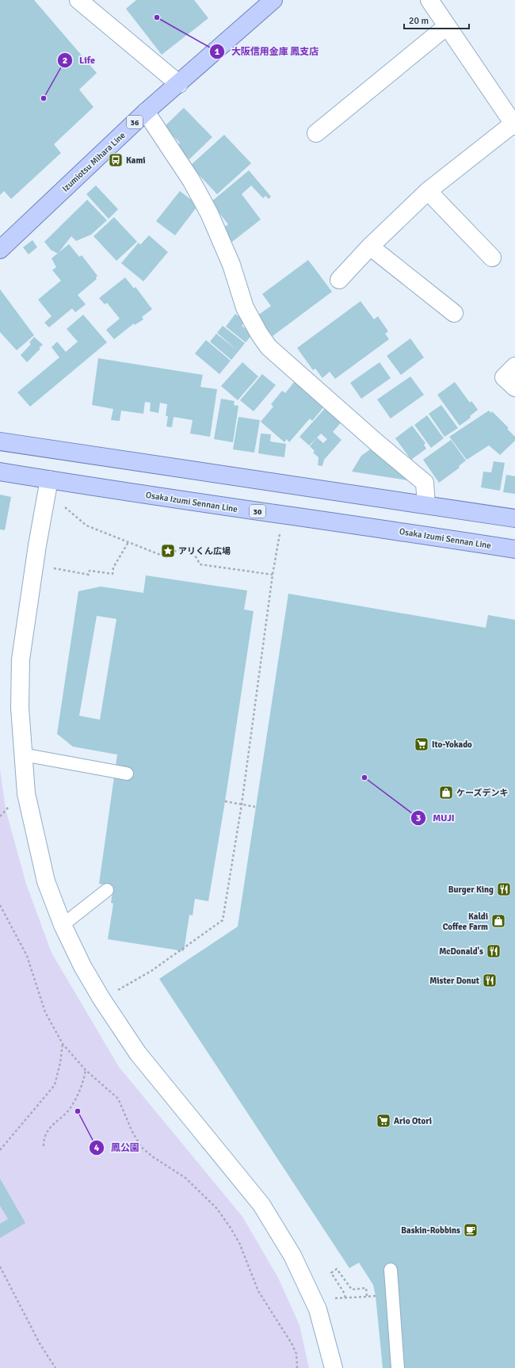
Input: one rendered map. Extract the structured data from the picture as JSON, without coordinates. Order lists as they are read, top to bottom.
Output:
{
  "streets": {
    "main road": [
      "36",
      "Izumiotsu Mihara Line",
      "Osaka Izumi Sennan Line",
      "30"
    ]
  },
  "places": {
    "other": [
      "大阪信用金庫 鳳支店",
      "Life",
      "MUJI",
      "鳳公園"
    ],
    "bus stop": ["Kami"],
    "place": ["アリくん広場"],
    "supermarket": ["Ito-Yokado", "Ario Otori"],
    "shop": ["ケーズデンキ", "Kaldi Coffee Farm"],
    "restaurant": ["Burger King", "McDonald's", "Mister Donut"],
    "cafe": ["Baskin-Robbins"]
  },
  "scale_bar": "20 m"
}
